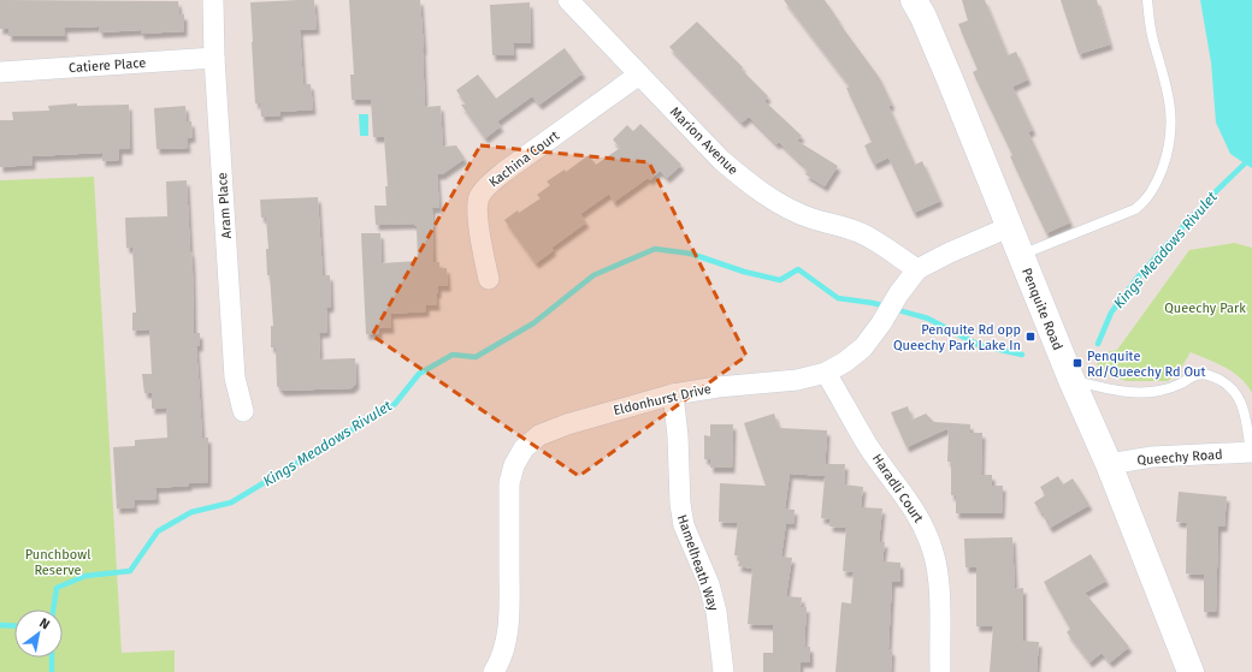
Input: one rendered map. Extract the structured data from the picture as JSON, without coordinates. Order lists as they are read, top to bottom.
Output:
{
  "streets": {
    "street": [
      "Catiere Place",
      "Marion Avenue",
      "Kachina Court",
      "Aram Place",
      "Penquite Road",
      "Eldonhurst Drive",
      "Queechy Road",
      "Haradli Court",
      "Hamelheath Way"
    ]
  },
  "crossings": [
    ["Catiere Place", "Aram Place"],
    ["Marion Avenue", "Kachina Court"],
    ["Marion Avenue", "Eldonhurst Drive"],
    ["Penquite Road", "Eldonhurst Drive"],
    ["Penquite Road", "Queechy Road"],
    ["Eldonhurst Drive", "Haradli Court"],
    ["Eldonhurst Drive", "Hamelheath Way"]
  ],
  "water": ["Kings Meadows Rivulet"],
  "parks": ["Queechy Park", "Punchbowl Reserve"],
  "places": {
    "transit": ["Penquite Rd opp Queechy Park Lake In", "Penquite Rd/Queechy Rd Out"]
  },
  "north": "top right"
}
